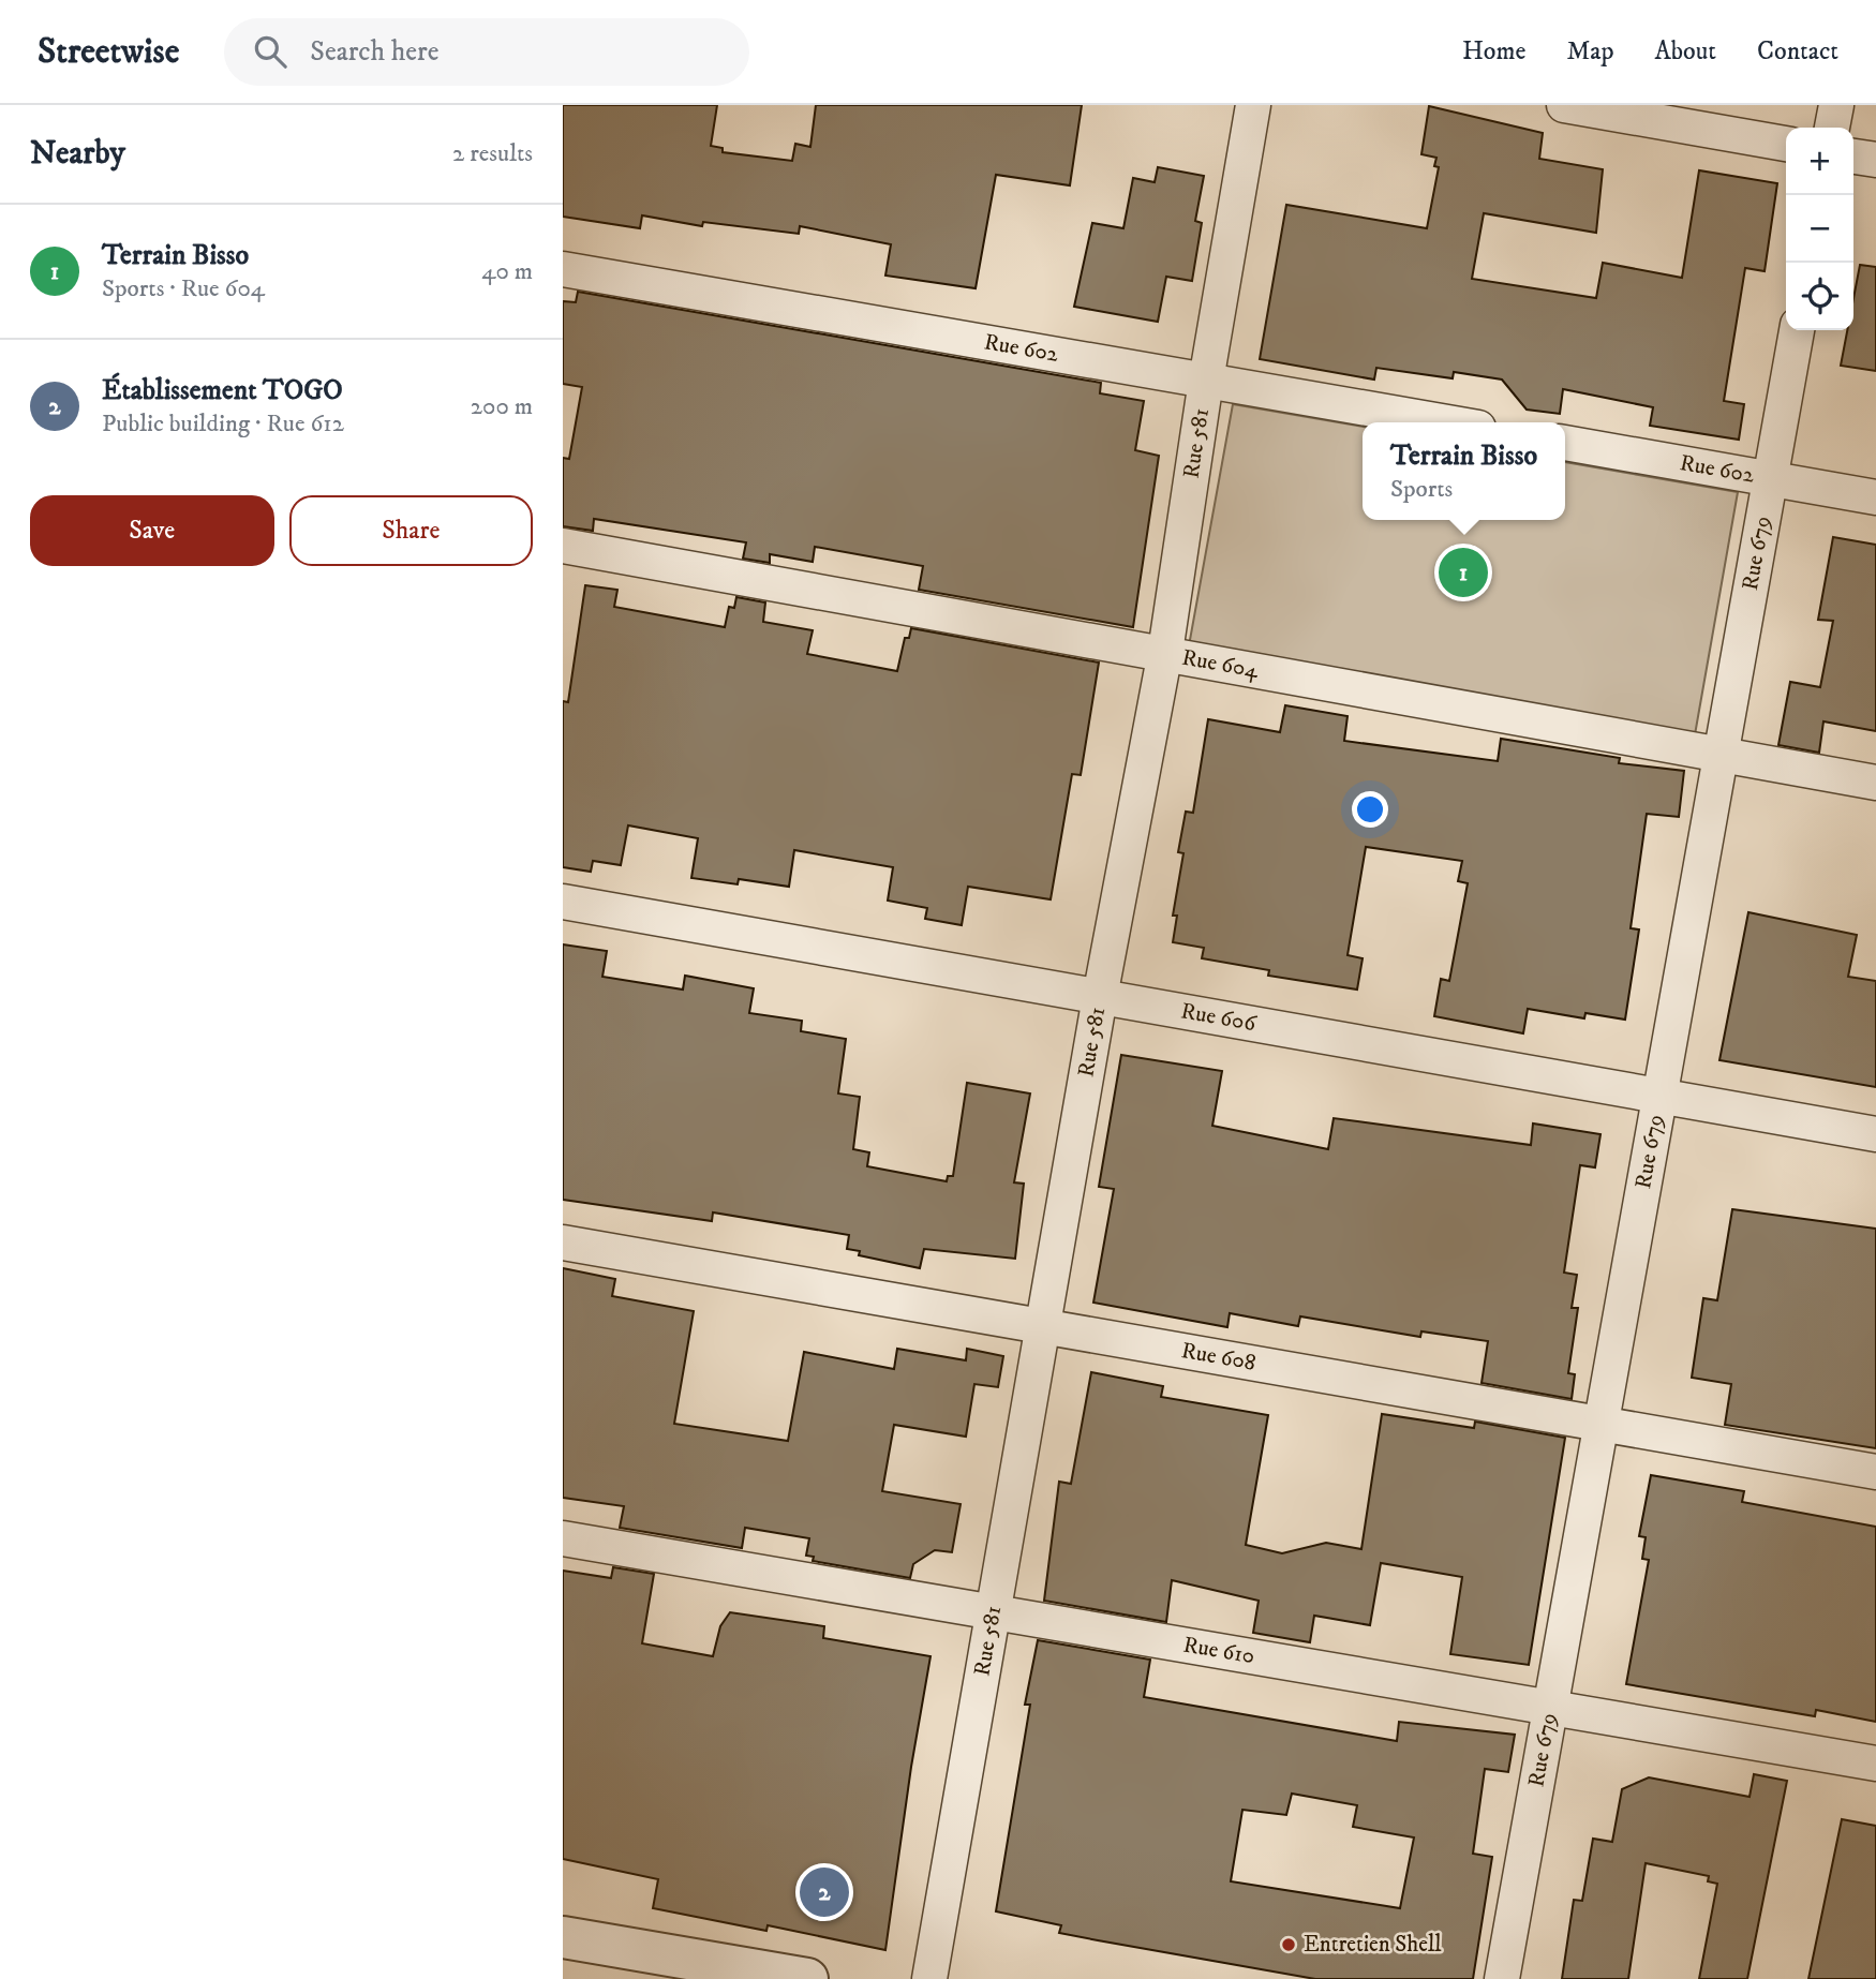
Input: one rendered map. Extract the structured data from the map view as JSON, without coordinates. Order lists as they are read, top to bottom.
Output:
{
  "streets": {
    "street": [
      "Rue 602",
      "Rue 581",
      "Rue 679",
      "Rue 604",
      "Rue 606",
      "Rue 608",
      "Rue 610"
    ]
  },
  "crossings": [
    ["Rue 602", "Rue 581"],
    ["Rue 602", "Rue 679"],
    ["Rue 581", "Rue 604"],
    ["Rue 581", "Rue 606"],
    ["Rue 581", "Rue 608"],
    ["Rue 581", "Rue 610"],
    ["Rue 679", "Rue 604"],
    ["Rue 679", "Rue 606"],
    ["Rue 679", "Rue 608"],
    ["Rue 679", "Rue 610"]
  ],
  "places": ["Entretien Shell"],
  "page": {
    "header": "Streetwise",
    "search": "Search here",
    "nav": [
      "Home",
      "Map",
      "About",
      "Contact"
    ],
    "heading": ["Nearby", "2 results"],
    "map_buttons": ["+", "−"],
    "list": [
      {
        "mark": "1",
        "name": "Terrain Bisso",
        "note": "Sports · Rue 604",
        "value": "40 m"
      },
      {
        "mark": "2",
        "name": "Établissement TOGO",
        "note": "Public building · Rue 612",
        "value": "200 m"
      }
    ],
    "popup": ["Terrain Bisso", "Sports"],
    "buttons": ["Save", "Share"],
    "pins": ["1", "2"]
  }
}
